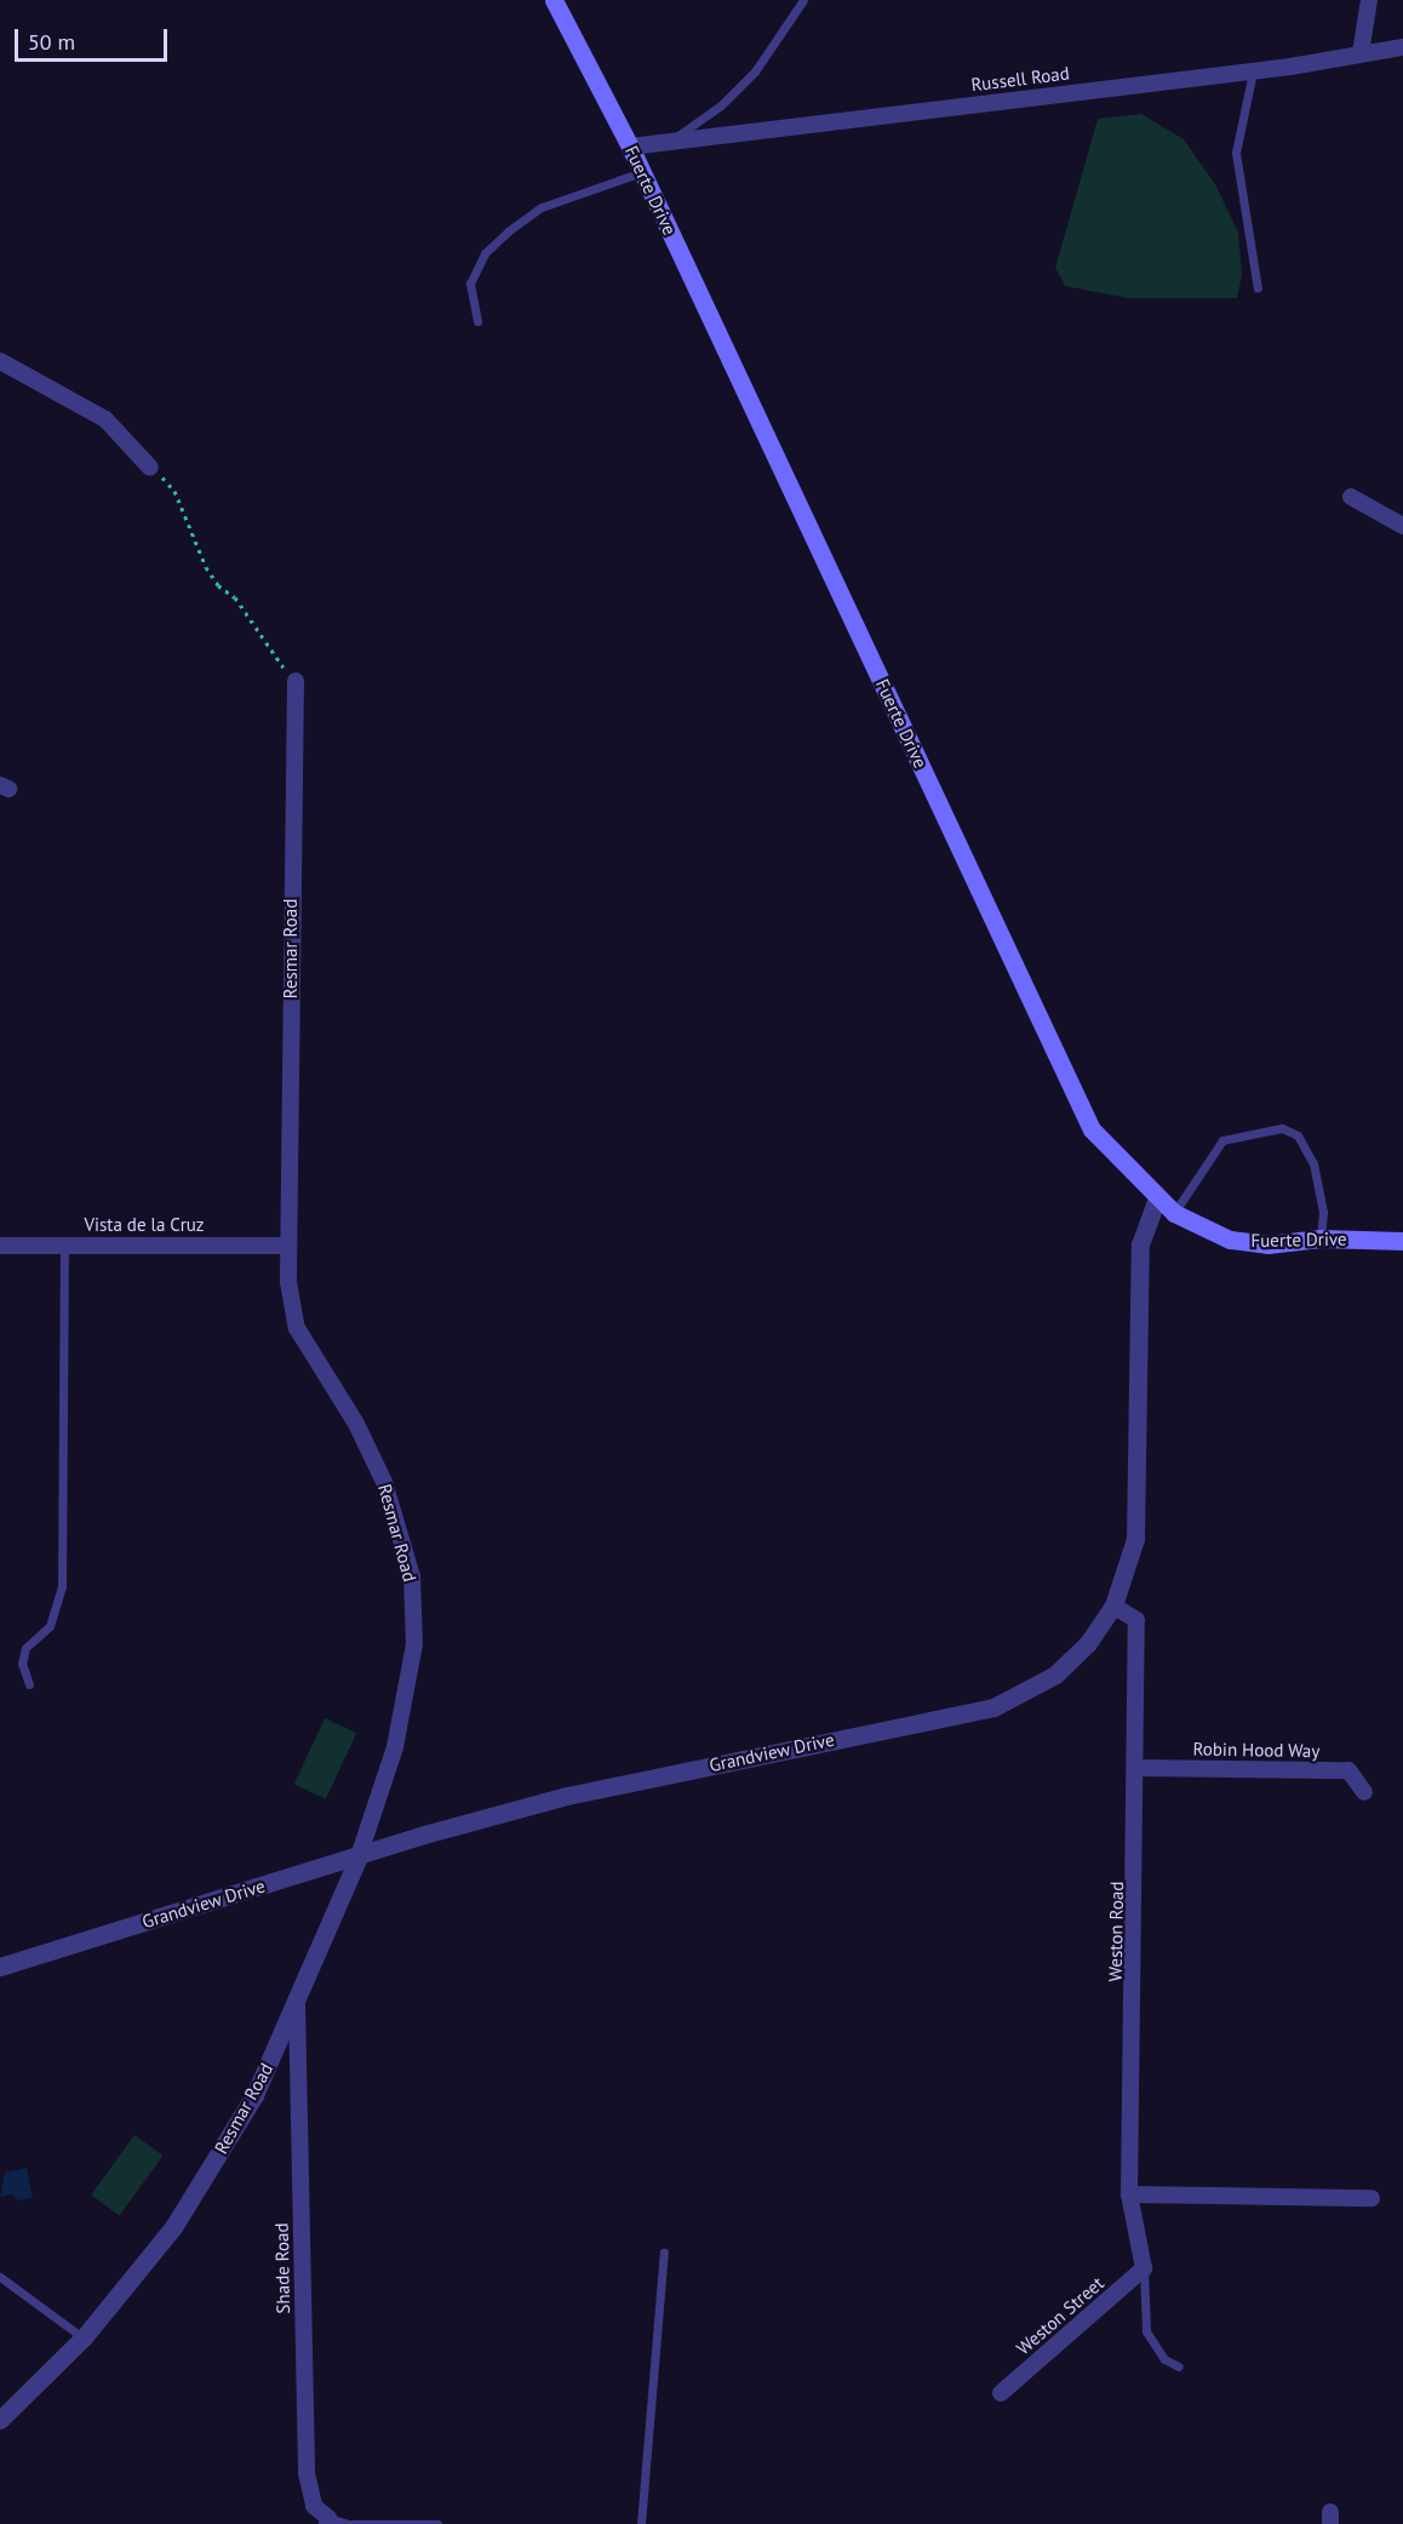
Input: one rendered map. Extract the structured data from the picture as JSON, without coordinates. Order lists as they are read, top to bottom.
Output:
{
  "streets": {
    "main road": ["Fuerte Drive"],
    "street": [
      "Russell Road",
      "Resmar Road",
      "Vista de la Cruz",
      "Robin Hood Way",
      "Grandview Drive",
      "Weston Road",
      "Shade Road",
      "Weston Street"
    ]
  },
  "crossings": [
    ["Russell Road", "Fuerte Drive"],
    ["Fuerte Drive", "Grandview Drive"],
    ["Resmar Road", "Vista de la Cruz"],
    ["Resmar Road", "Grandview Drive"],
    ["Resmar Road", "Shade Road"],
    ["Robin Hood Way", "Weston Road"],
    ["Grandview Drive", "Weston Road"],
    ["Weston Road", "Weston Street"]
  ],
  "scale_bar": "50 m"
}
